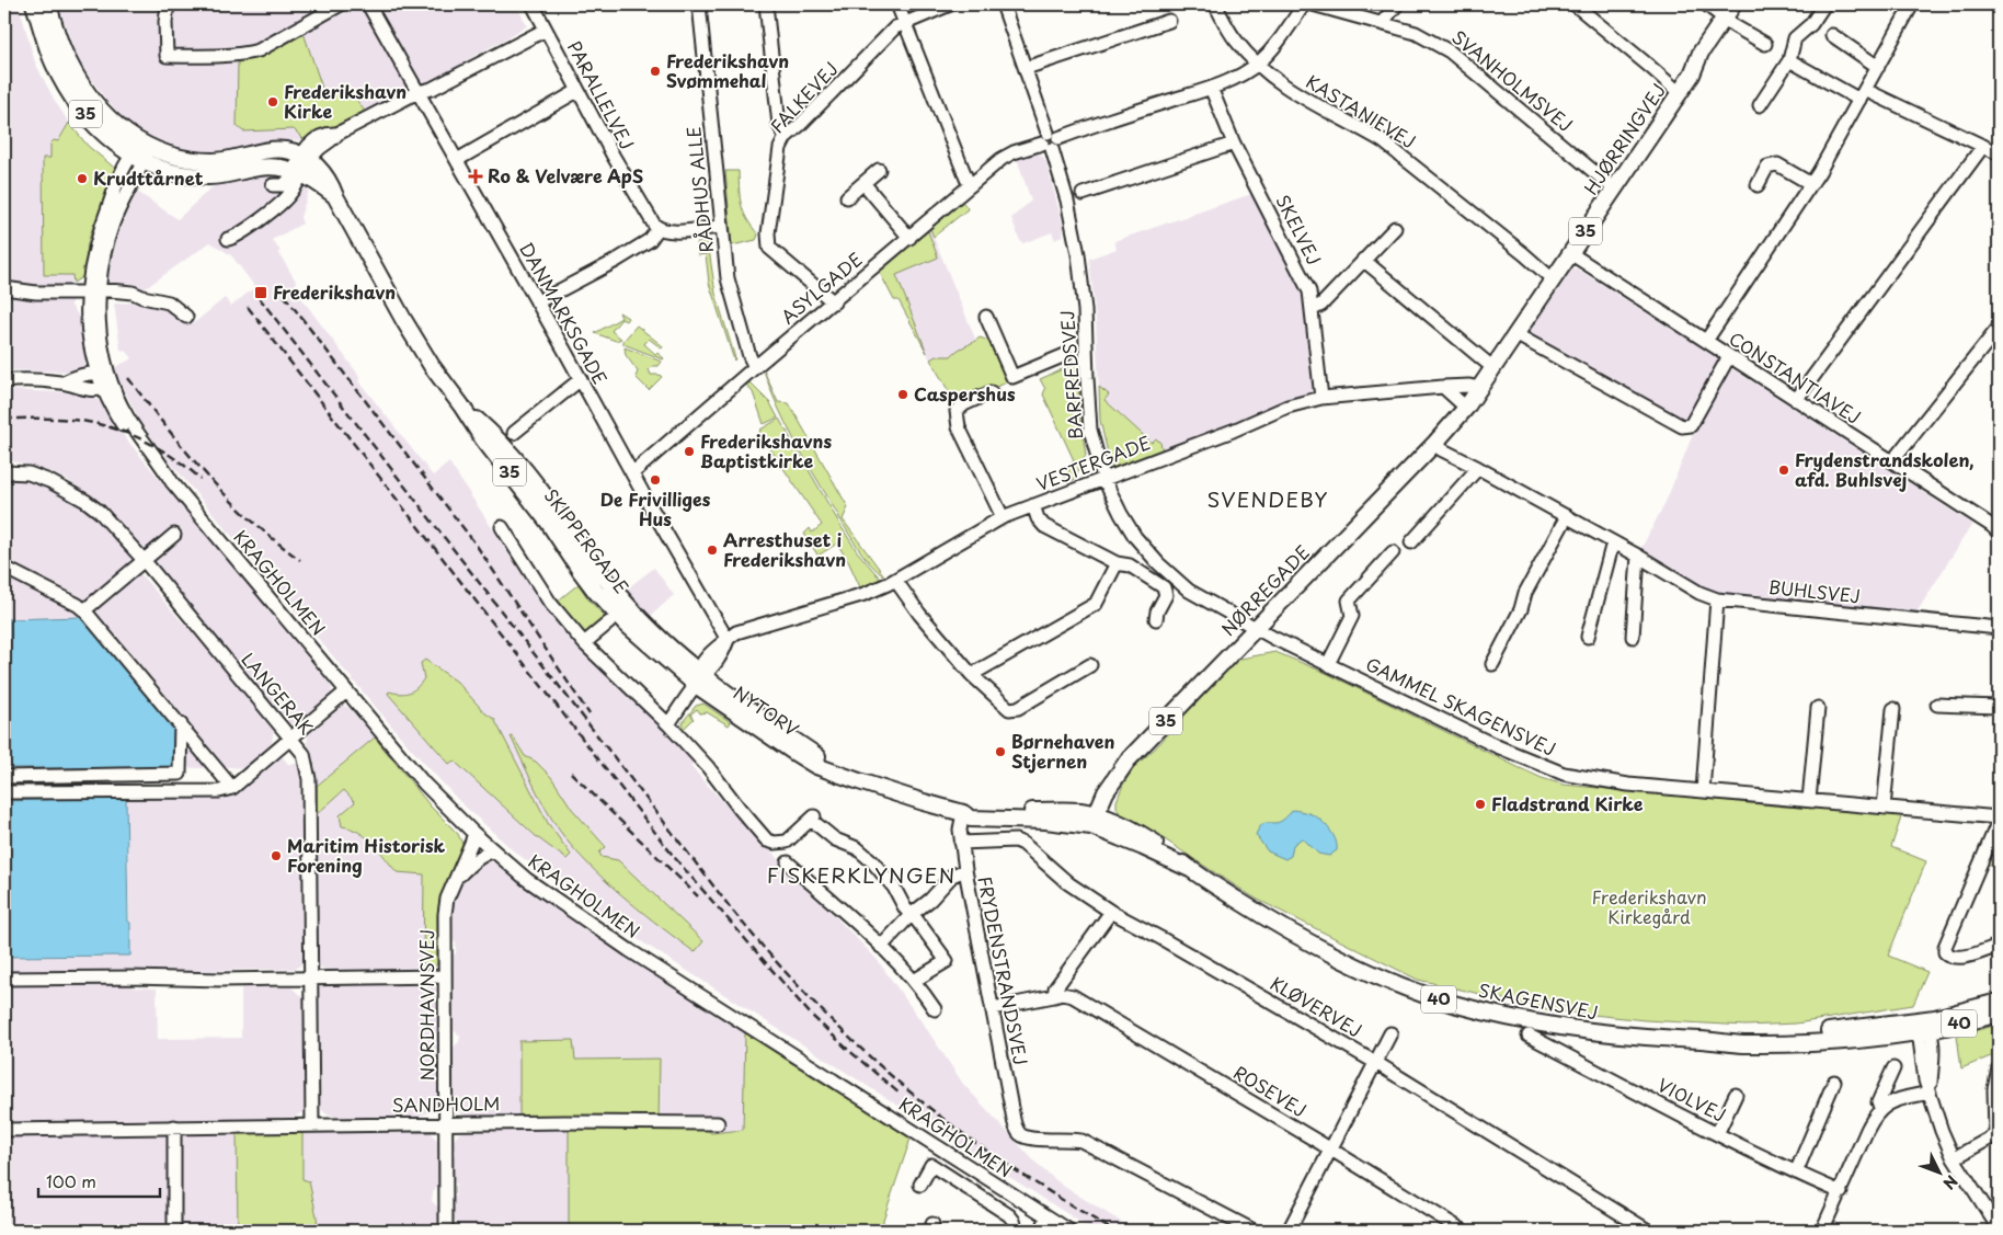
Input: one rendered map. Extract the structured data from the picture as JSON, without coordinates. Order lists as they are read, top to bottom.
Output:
{
  "streets": {
    "main road": [
      "35",
      "HJØRRINGVEJ",
      "SKIPPERGADE",
      "NØRREGADE",
      "NYTORV",
      "40",
      "SKAGENSVEJ"
    ],
    "street": [
      "SVANHOLMSVEJ",
      "PARALLELVEJ",
      "FALKEVEJ",
      "KASTANIEVEJ",
      "RÅDHUS ALLE",
      "SKELVEJ",
      "ASYLGADE",
      "DANMARKSGADE",
      "BARFREDSVEJ",
      "CONSTANTIAVEJ",
      "VESTERGADE",
      "KRAGHOLMEN",
      "BUHLSVEJ",
      "LANGERAK",
      "GAMMEL SKAGENSVEJ",
      "FRYDENSTRANDSVEJ",
      "NORDHAVNSVEJ",
      "KLØVERVEJ",
      "ROSEVEJ",
      "VIOLVEJ",
      "SANDHOLM"
    ]
  },
  "crossings": [
    ["SVANHOLMSVEJ", "HJØRRINGVEJ"],
    ["FALKEVEJ", "ASYLGADE"],
    ["KASTANIEVEJ", "HJØRRINGVEJ"],
    ["KASTANIEVEJ", "ASYLGADE"],
    ["35", "SKIPPERGADE"],
    ["35", "KRAGHOLMEN"],
    ["35", "NØRREGADE"],
    ["35", "NYTORV"],
    ["35", "FRYDENSTRANDSVEJ"],
    ["35", "SKAGENSVEJ"],
    ["HJØRRINGVEJ", "CONSTANTIAVEJ"],
    ["HJØRRINGVEJ", "VESTERGADE"],
    ["HJØRRINGVEJ", "NØRREGADE"],
    ["RÅDHUS ALLE", "ASYLGADE"],
    ["SKELVEJ", "ASYLGADE"],
    ["SKELVEJ", "VESTERGADE"],
    ["ASYLGADE", "DANMARKSGADE"],
    ["ASYLGADE", "BARFREDSVEJ"],
    ["DANMARKSGADE", "VESTERGADE"],
    ["BARFREDSVEJ", "VESTERGADE"],
    ["BARFREDSVEJ", "NØRREGADE"],
    ["BARFREDSVEJ", "GAMMEL SKAGENSVEJ"],
    ["VESTERGADE", "NØRREGADE"],
    ["SKIPPERGADE", "NYTORV"],
    ["KRAGHOLMEN", "NORDHAVNSVEJ"],
    ["NØRREGADE", "BUHLSVEJ"],
    ["NØRREGADE", "GAMMEL SKAGENSVEJ"],
    ["NØRREGADE", "SKAGENSVEJ"],
    ["LANGERAK", "SANDHOLM"],
    ["NYTORV", "FRYDENSTRANDSVEJ"],
    ["FRYDENSTRANDSVEJ", "KLØVERVEJ"],
    ["NORDHAVNSVEJ", "SANDHOLM"]
  ],
  "districts": ["SVENDEBY", "FISKERKLYNGEN"],
  "parks": ["Frederikshavn Kirkegård"],
  "places": {
    "other": [
      "Frederikshavn Svømmehal",
      "Frederikshavn Kirke",
      "Krudttårnet",
      "Caspershus",
      "Frederikshavns Baptistkirke",
      "Frydenstrandskolen, afd. Buhlsvej",
      "De Frivilliges Hus",
      "Arresthuset i Frederikshavn",
      "Børnehaven Stjernen",
      "Fladstrand Kirke",
      "Maritim Historisk Forening"
    ],
    "health": ["Ro & Velvære ApS"],
    "transit": ["Frederikshavn"]
  },
  "scale_bar": "100 m",
  "north": "bottom right"
}
